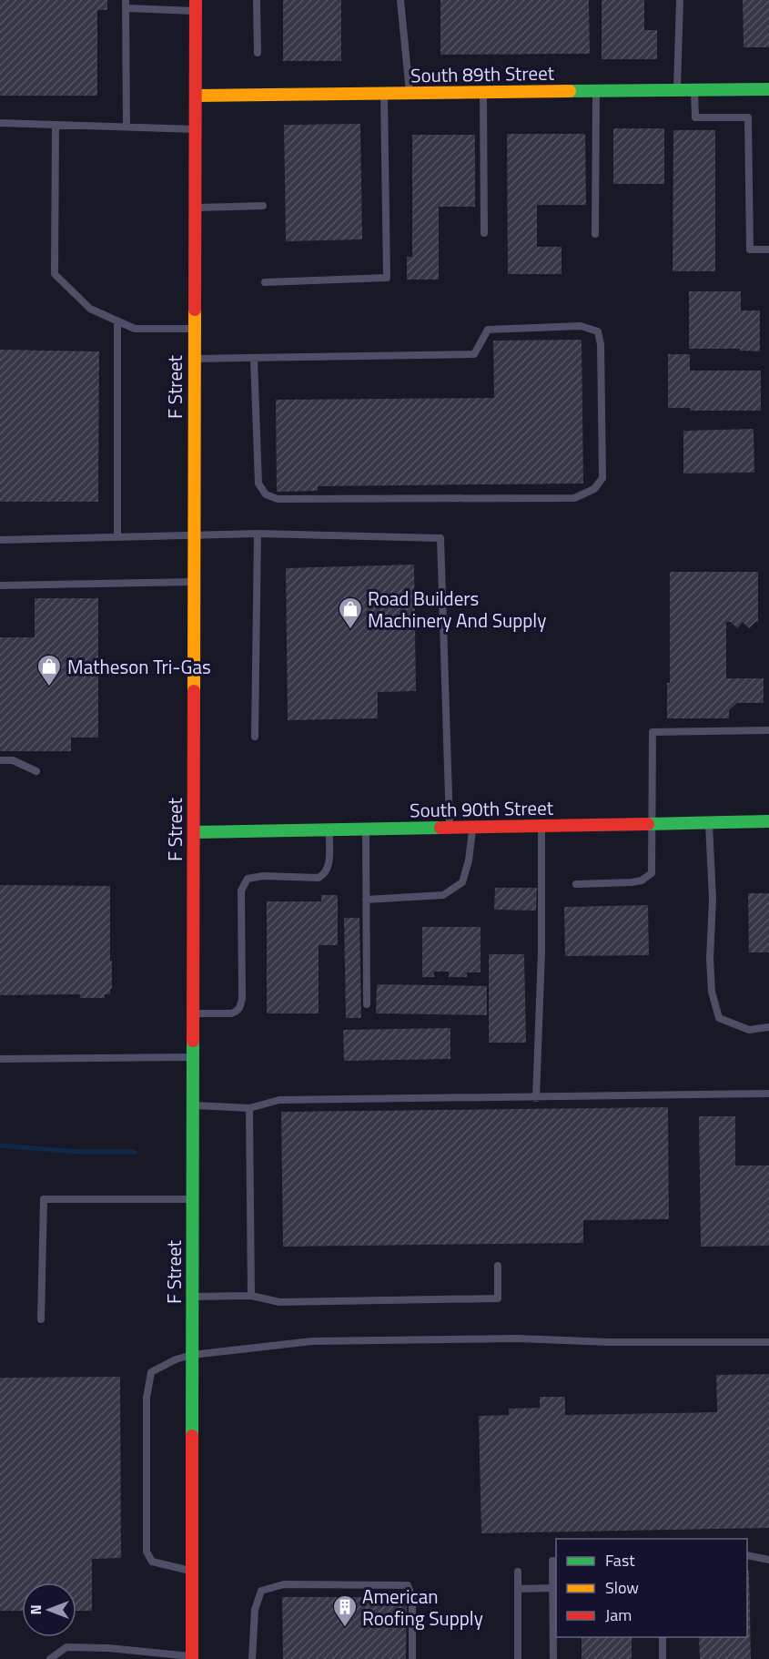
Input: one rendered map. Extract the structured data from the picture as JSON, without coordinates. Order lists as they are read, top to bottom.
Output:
{
  "streets": {
    "street": ["South 89th Street", "F Street", "South 90th Street"]
  },
  "crossings": [
    ["South 89th Street", "F Street"],
    ["F Street", "South 90th Street"]
  ],
  "places": {
    "shop": ["Road Builders Machinery And Supply", "Matheson Tri-Gas"],
    "building": ["American Roofing Supply"]
  },
  "legend": ["Fast", "Slow", "Jam"],
  "north": "left"
}
